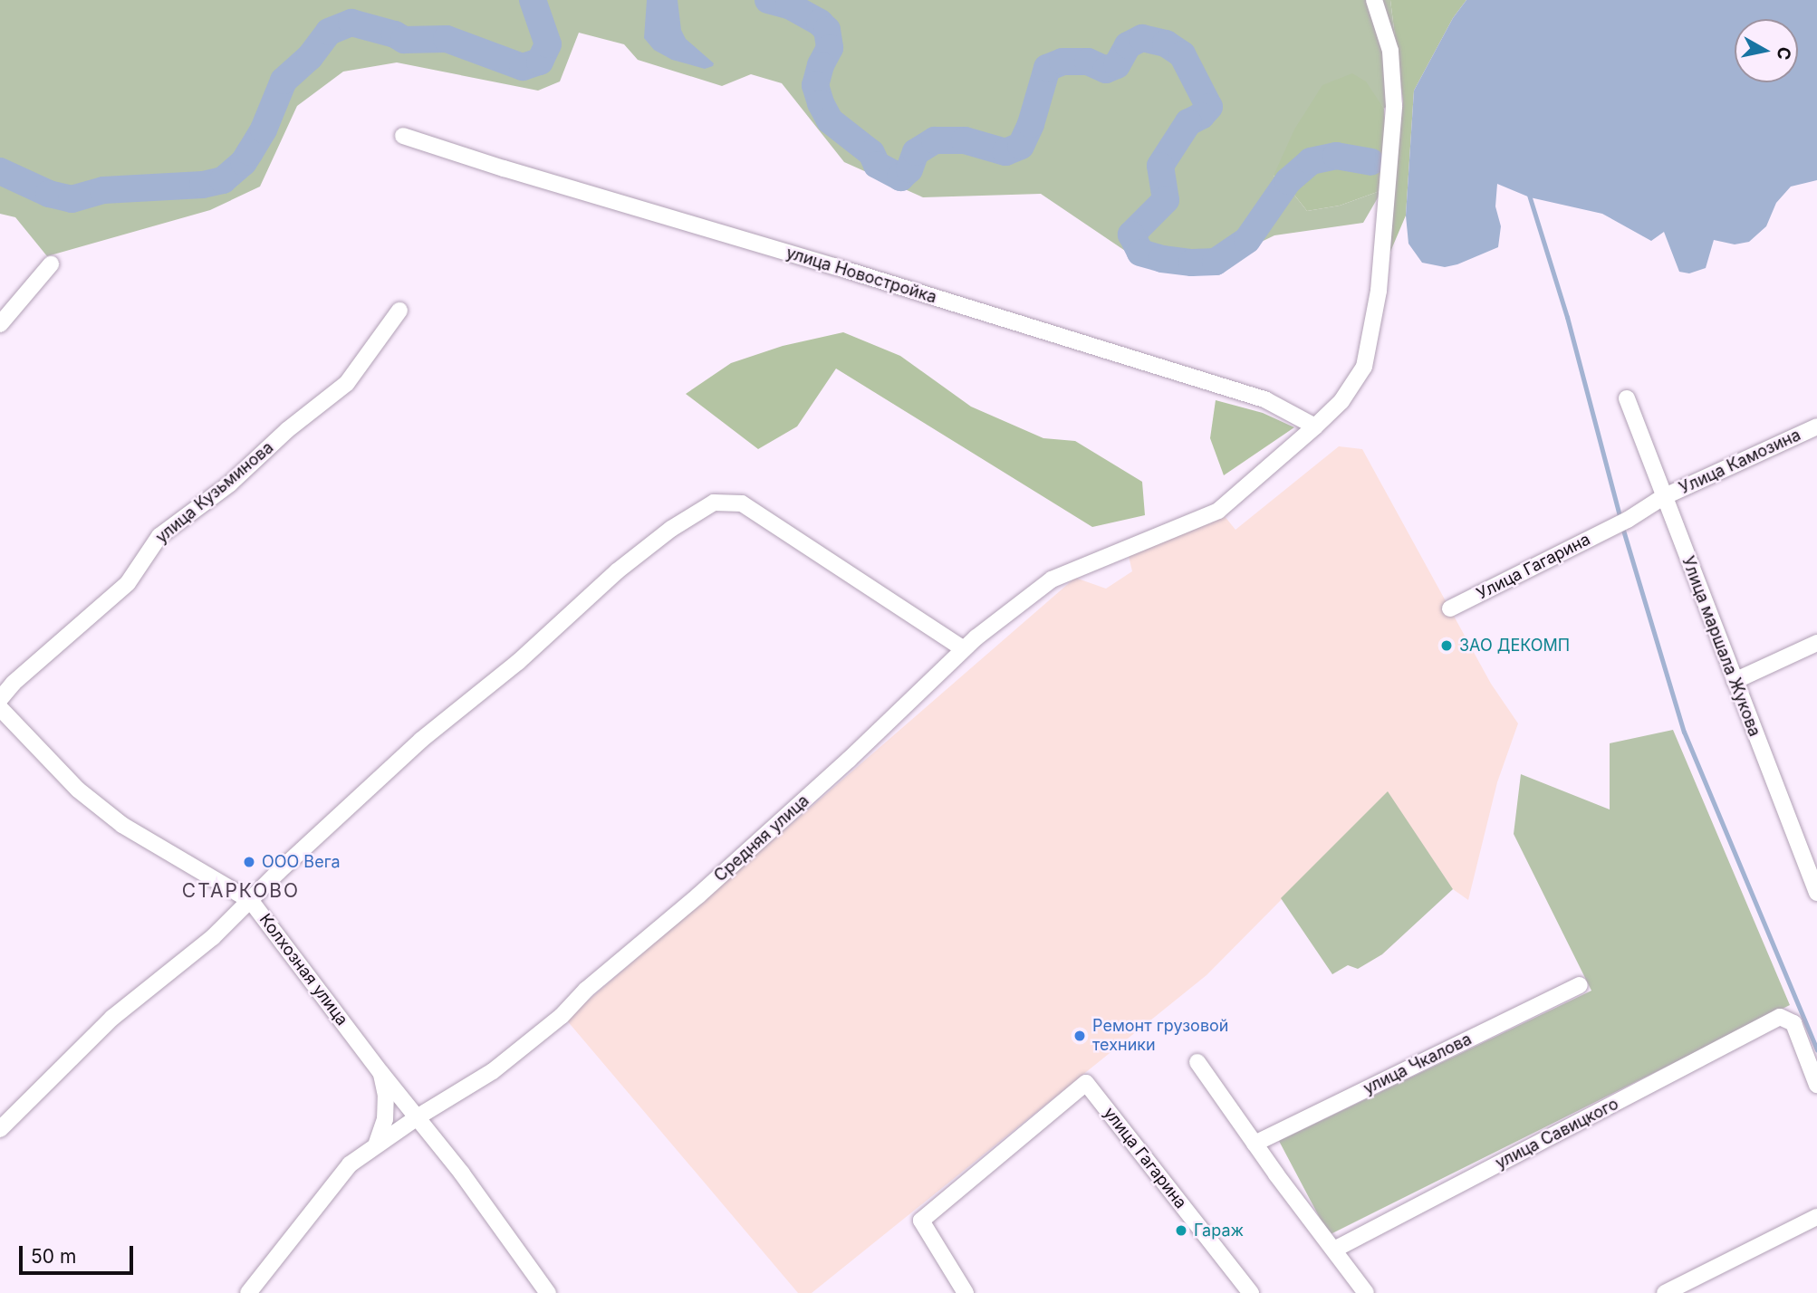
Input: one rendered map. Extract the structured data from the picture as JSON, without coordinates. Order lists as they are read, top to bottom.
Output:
{
  "streets": {
    "street": [
      "улица Новостройка",
      "Улица Камозина",
      "улица Кузьминова",
      "Улица Гагарина",
      "Улица маршала Жукова",
      "Средняя улица",
      "Колхозная улица",
      "улица Чкалова",
      "улица Савицкого",
      "улица Гагарина"
    ]
  },
  "crossings": [
    ["улица Новостройка", "Средняя улица"],
    ["Улица Камозина", "Улица Гагарина"],
    ["Улица Камозина", "Улица маршала Жукова"],
    ["Средняя улица", "Колхозная улица"]
  ],
  "districts": ["СТАРКОВО"],
  "places": [
    "ЗАО ДЕКОМП",
    "ООО Вега",
    "Ремонт грузовой техники",
    "Гараж"
  ],
  "scale_bar": "50 m",
  "north": "right"
}
